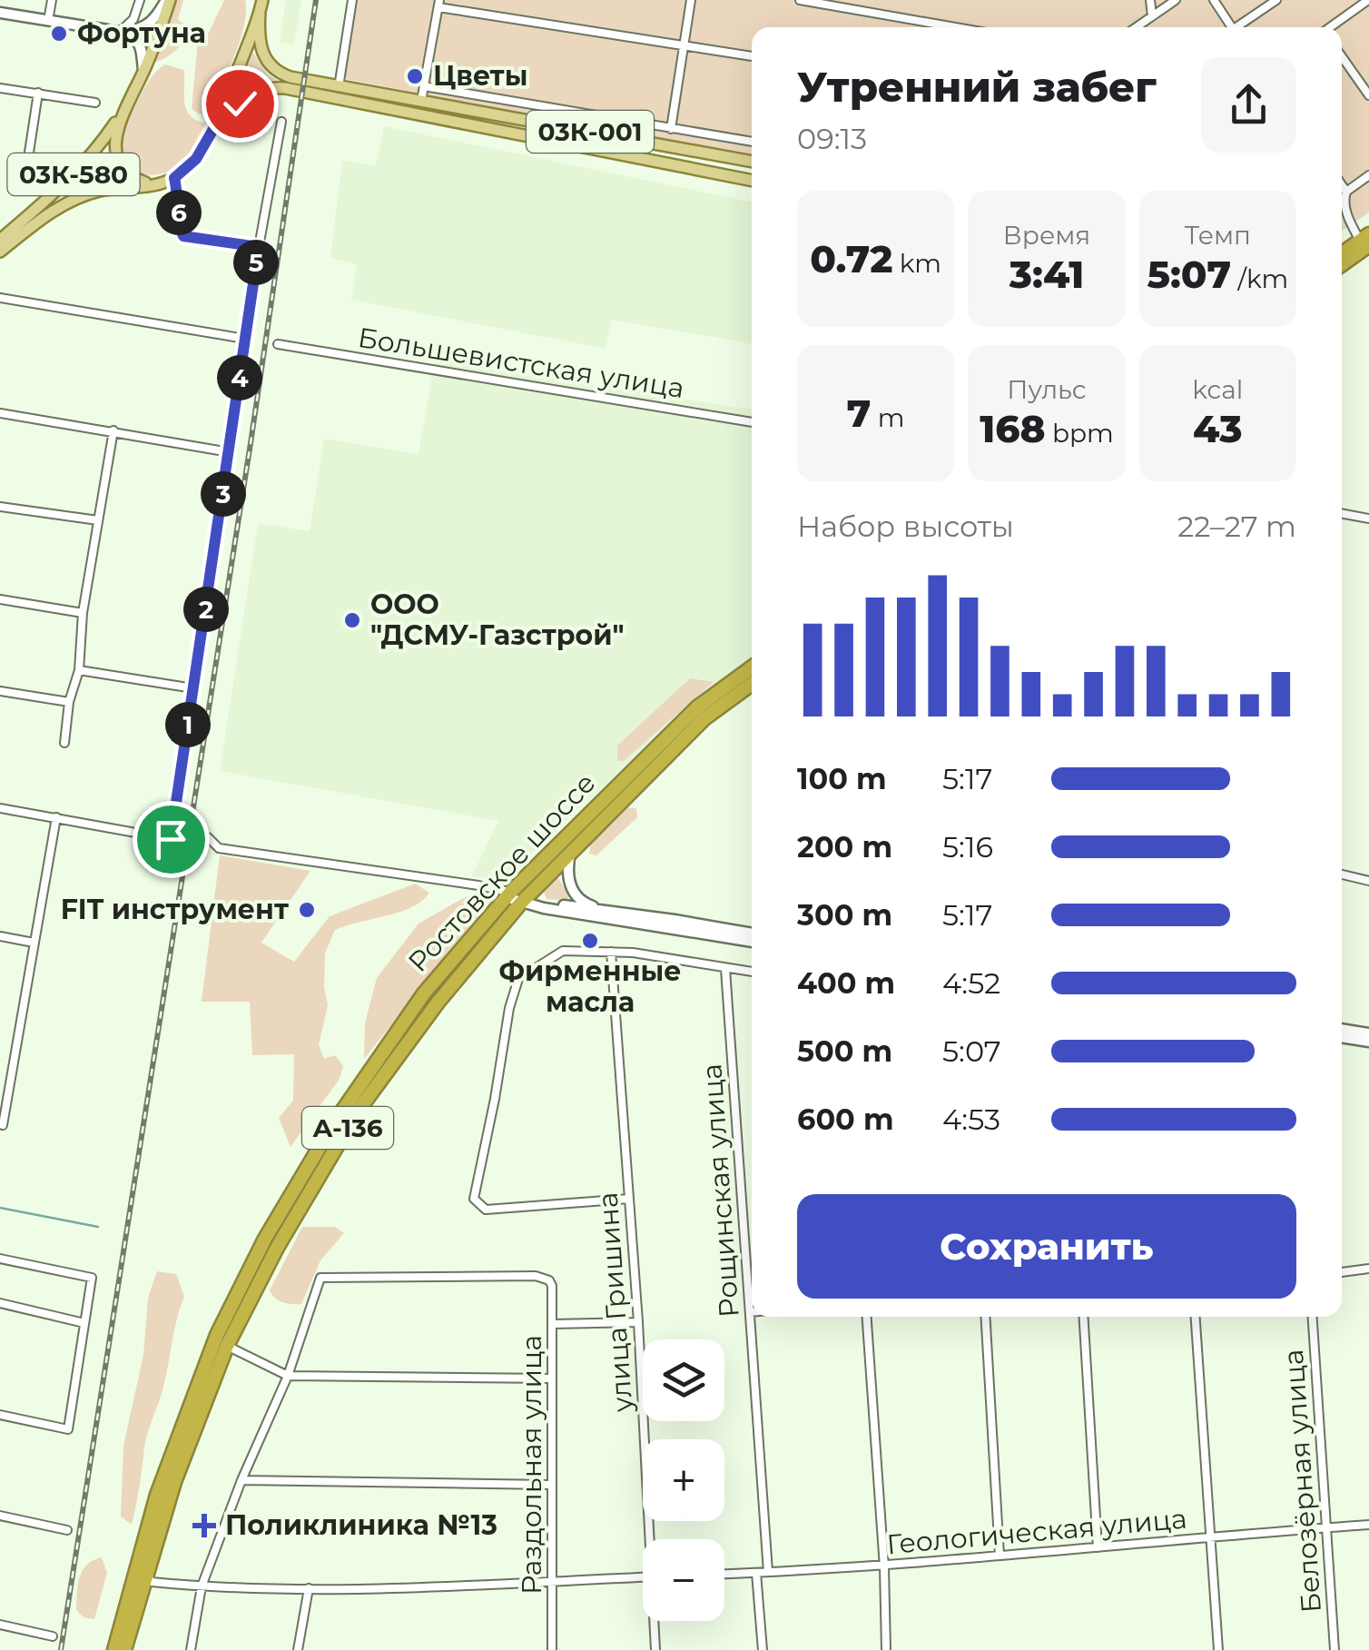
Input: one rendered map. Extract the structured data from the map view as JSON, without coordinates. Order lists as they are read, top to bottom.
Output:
{
  "streets": {
    "highway": ["Ростовское шоссе", "А-136"],
    "main road": ["03К-001", "03К-580"],
    "street": [
      "Большевистская улица",
      "Рощинская улица",
      "улица Гришина",
      "Раздольная улица",
      "Белозёрная улица",
      "Геологическая улица"
    ]
  },
  "crossings": [
    ["03К-001", "03К-580"],
    ["Рощинская улица", "Геологическая улица"],
    ["Белозёрная улица", "Геологическая улица"]
  ],
  "places": {
    "other": [
      "Фортуна",
      "Цветы",
      "ООО \"ДСМУ-Газстрой\"",
      "FIT инструмент",
      "Фирменные масла"
    ],
    "health": ["Поликлиника №13"]
  },
  "page": {
    "heading": ["Утренний забег", "09:13"],
    "stats": [
      ["0.72 km"],
      ["Время", "3:41"],
      ["Темп", "5:07 /km"],
      ["7 m"],
      ["Пульс", "168 bpm"],
      ["kcal", "43"]
    ],
    "pins": [
      "6",
      "5",
      "4",
      "3",
      "2",
      "1"
    ],
    "chart": ["Набор высоты", "22–27 m"],
    "list": [
      {
        "name": "100 m",
        "note": "5:17"
      },
      {
        "name": "200 m",
        "note": "5:16"
      },
      {
        "name": "300 m",
        "note": "5:17"
      },
      {
        "name": "400 m",
        "note": "4:52"
      },
      {
        "name": "500 m",
        "note": "5:07"
      },
      {
        "name": "600 m",
        "note": "4:53"
      }
    ],
    "buttons": "Сохранить",
    "map_buttons": ["+", "−"]
  }
}
